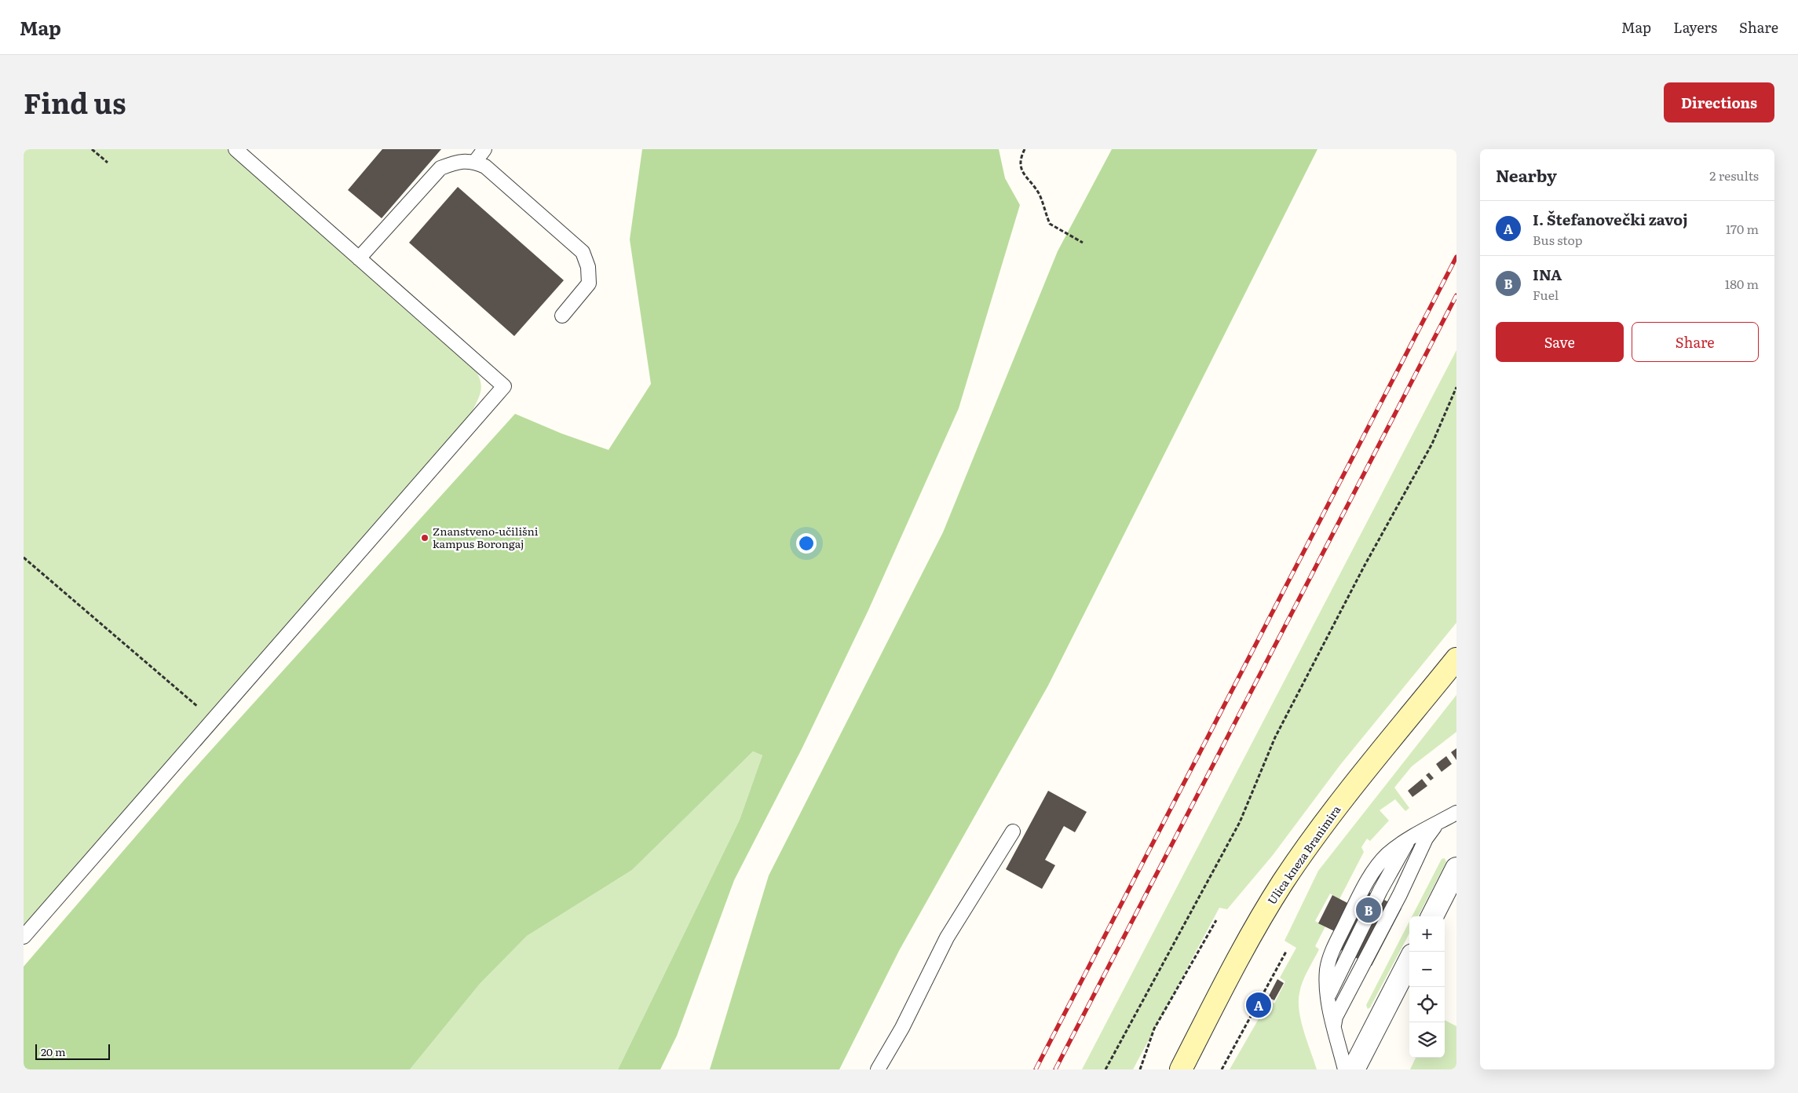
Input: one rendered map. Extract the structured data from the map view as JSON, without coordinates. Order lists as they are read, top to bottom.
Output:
{
  "streets": {
    "main road": ["Ulica kneza Branimira"]
  },
  "places": ["Znanstveno-učilišni kampus Borongaj"],
  "scale_bar": "20 m",
  "page": {
    "header": "Map",
    "nav": ["Map", "Layers", "Share"],
    "title": "Find us",
    "buttons": [
      "Directions",
      ["Save", "Share"]
    ],
    "heading": ["Nearby", "2 results"],
    "list": [
      {
        "mark": "A",
        "name": "I. Štefanovečki zavoj",
        "note": "Bus stop",
        "value": "170 m"
      },
      {
        "mark": "B",
        "name": "INA",
        "note": "Fuel",
        "value": "180 m"
      }
    ],
    "pins": ["B", "A"],
    "map_buttons": ["+", "−"],
    "scale": "20 m"
  }
}
